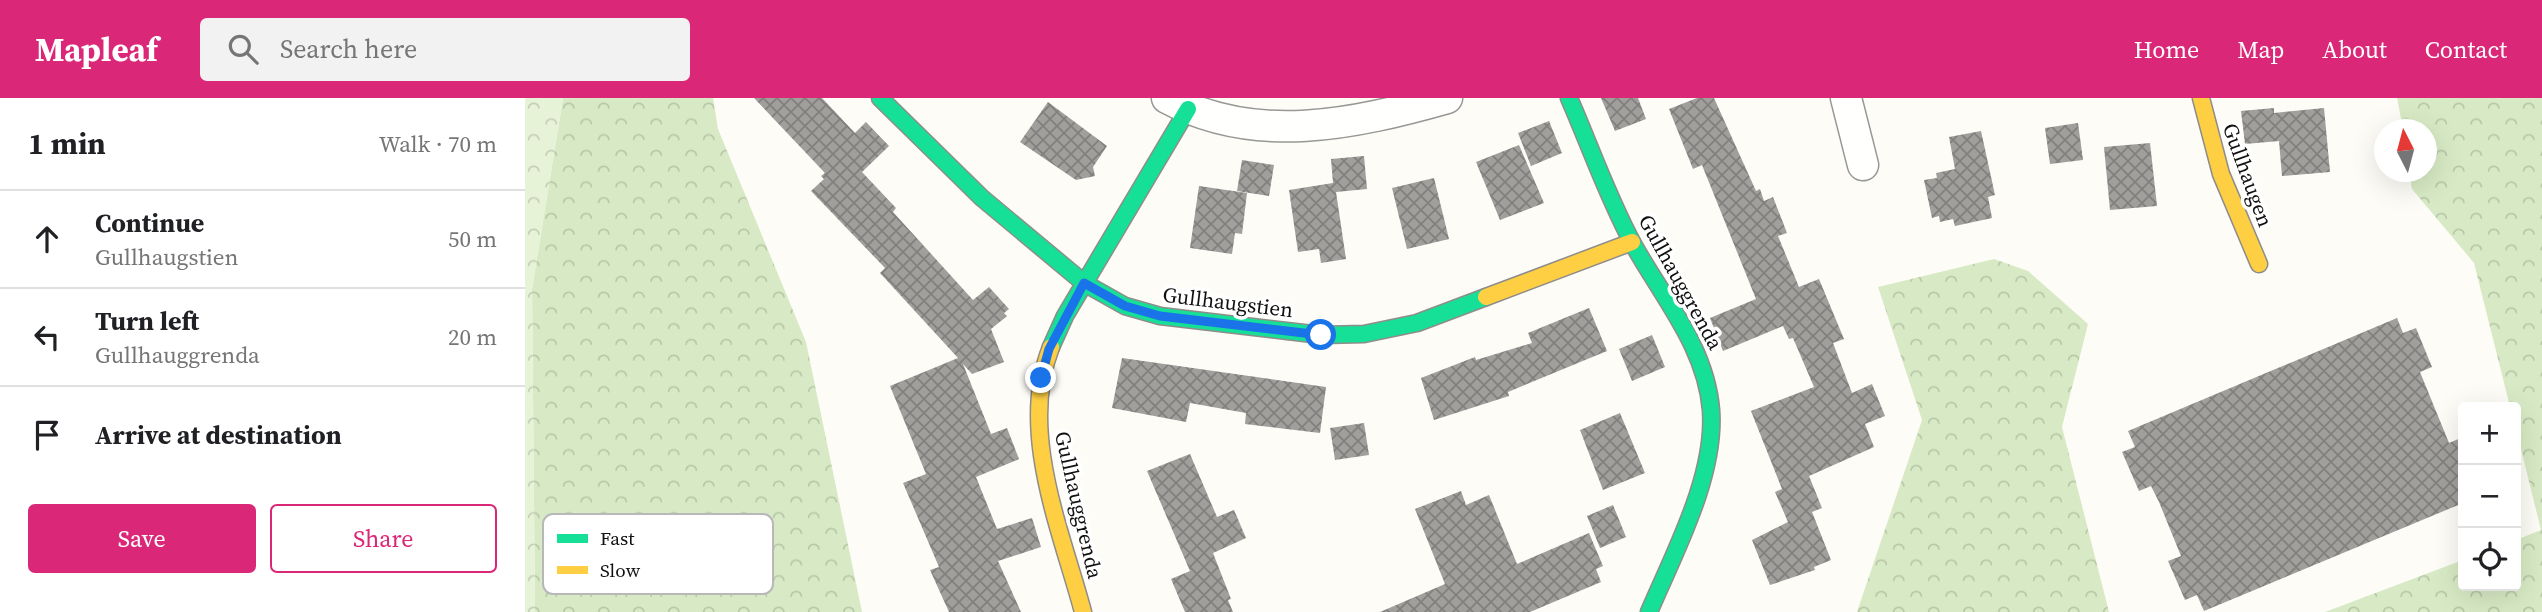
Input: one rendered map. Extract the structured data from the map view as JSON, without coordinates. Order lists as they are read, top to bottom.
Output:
{
  "streets": {
    "street": ["Gullhaugen", "Gullhauggrenda", "Gullhaugstien"]
  },
  "crossings": [
    ["Gullhauggrenda", "Gullhaugstien"]
  ],
  "legend": ["Fast", "Slow"],
  "north": "top",
  "page": {
    "header": "Mapleaf",
    "search": "Search here",
    "nav": [
      "Home",
      "Map",
      "About",
      "Contact"
    ],
    "heading": ["1 min", "Walk · 70 m"],
    "list": [
      ["Continue", "Gullhaugstien", "50 m"],
      ["Turn left", "Gullhauggrenda", "20 m"],
      "Arrive at destination"
    ],
    "map_buttons": ["+", "−"],
    "buttons": ["Save", "Share"]
  }
}
